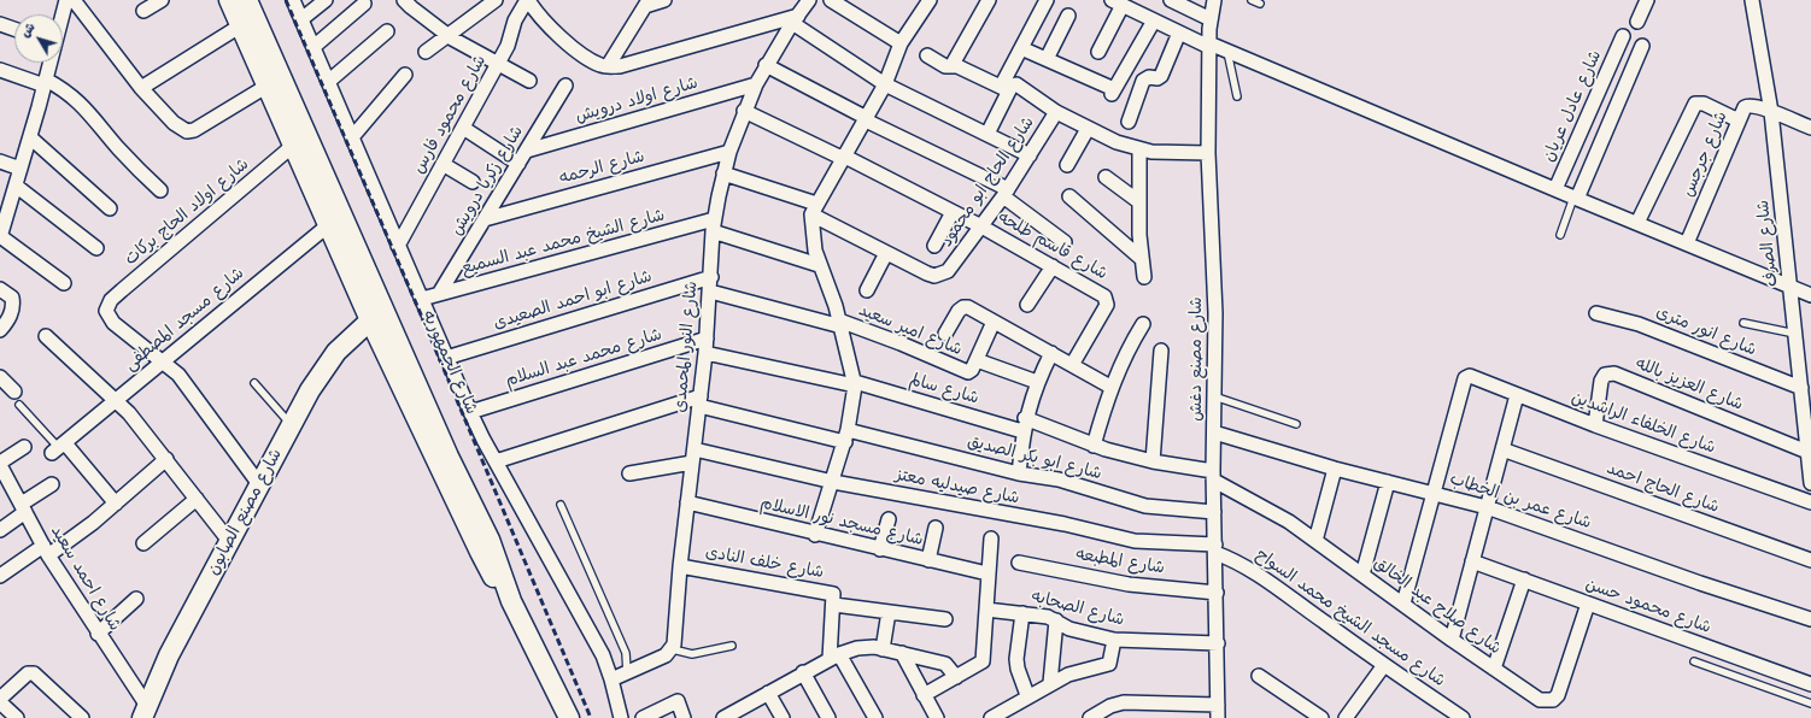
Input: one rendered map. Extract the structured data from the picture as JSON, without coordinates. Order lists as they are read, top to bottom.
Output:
{
  "streets": {
    "main road": ["شارع مصنع الصابون"],
    "street": [
      "شارع اولاد درويش",
      "شارع عادل عريان",
      "شارع محمود فارس",
      "شارع جرجس",
      "شارع الرحمه",
      "شارع زكريا درويش",
      "شارع الحاج ابو محمود",
      "شارع اولاد الحاج بركات",
      "شارع الشيخ محمد عبد السميع",
      "شارع الصرف",
      "شارع قاسم طلحه",
      "شارع ابو احمد الصعيدى",
      "شارع مسجد المصطفى",
      "شارع امير سعيد",
      "شارع انور مترى",
      "شارع النور المحمدى",
      "شارع محمد عبد السلام",
      "شارع مصنع دغش",
      "شارع الجمهوريه",
      "شارع العزيز بالله",
      "شارع سالم",
      "شارع الخلفاء الراشدين",
      "شارع ابو بكر الصديق",
      "شارع صيدليه معتز",
      "شارع الحاج احمد",
      "شارع عمر بن الخطاب",
      "شارع مسجد نور الاسلام",
      "شارع المطبعه",
      "شارع خلف النادى",
      "شارع احمد سعيد",
      "شارع صلاح عبد الخالق",
      "شارع محمود حسن",
      "شارع الصحابه",
      "شارع مسجد الشيخ محمد السواح"
    ]
  },
  "crossings": [
    ["شارع اولاد درويش", "شارع زكريا درويش"],
    ["شارع اولاد درويش", "شارع النور المحمدى"],
    ["شارع محمود فارس", "شارع الجمهوريه"],
    ["شارع جرجس", "شارع الصرف"],
    ["شارع الرحمه", "شارع زكريا درويش"],
    ["شارع الرحمه", "شارع النور المحمدى"],
    ["شارع زكريا درويش", "شارع الشيخ محمد عبد السميع"],
    ["شارع الحاج ابو محمود", "شارع قاسم طلحه"],
    ["شارع اولاد الحاج بركات", "شارع مسجد المصطفى"],
    ["شارع الشيخ محمد عبد السميع", "شارع النور المحمدى"],
    ["شارع الشيخ محمد عبد السميع", "شارع الجمهوريه"],
    ["شارع الصرف", "شارع انور مترى"],
    ["شارع الصرف", "شارع العزيز بالله"],
    ["شارع قاسم طلحه", "شارع النور المحمدى"],
    ["شارع ابو احمد الصعيدى", "شارع النور المحمدى"],
    ["شارع ابو احمد الصعيدى", "شارع الجمهوريه"],
    ["شارع النور المحمدى", "شارع محمد عبد السلام"],
    ["شارع النور المحمدى", "شارع سالم"],
    ["شارع النور المحمدى", "شارع ابو بكر الصديق"],
    ["شارع النور المحمدى", "شارع صيدليه معتز"],
    ["شارع النور المحمدى", "شارع مسجد نور الاسلام"],
    ["شارع النور المحمدى", "شارع خلف النادى"],
    ["شارع محمد عبد السلام", "شارع الجمهوريه"],
    ["شارع مصنع دغش", "شارع ابو بكر الصديق"],
    ["شارع مصنع دغش", "شارع صيدليه معتز"],
    ["شارع مصنع دغش", "شارع عمر بن الخطاب"],
    ["شارع مصنع دغش", "شارع المطبعه"],
    ["شارع مصنع دغش", "شارع صلاح عبد الخالق"],
    ["شارع مصنع دغش", "شارع الصحابه"],
    ["شارع مصنع دغش", "شارع مسجد الشيخ محمد السواح"],
    ["شارع العزيز بالله", "شارع الخلفاء الراشدين"],
    ["شارع الخلفاء الراشدين", "شارع عمر بن الخطاب"],
    ["شارع صيدليه معتز", "شارع مسجد الشيخ محمد السواح"],
    ["شارع مصنع الصابون", "شارع احمد سعيد"],
    ["شارع صلاح عبد الخالق", "شارع محمود حسن"]
  ],
  "north": "top left"
}
